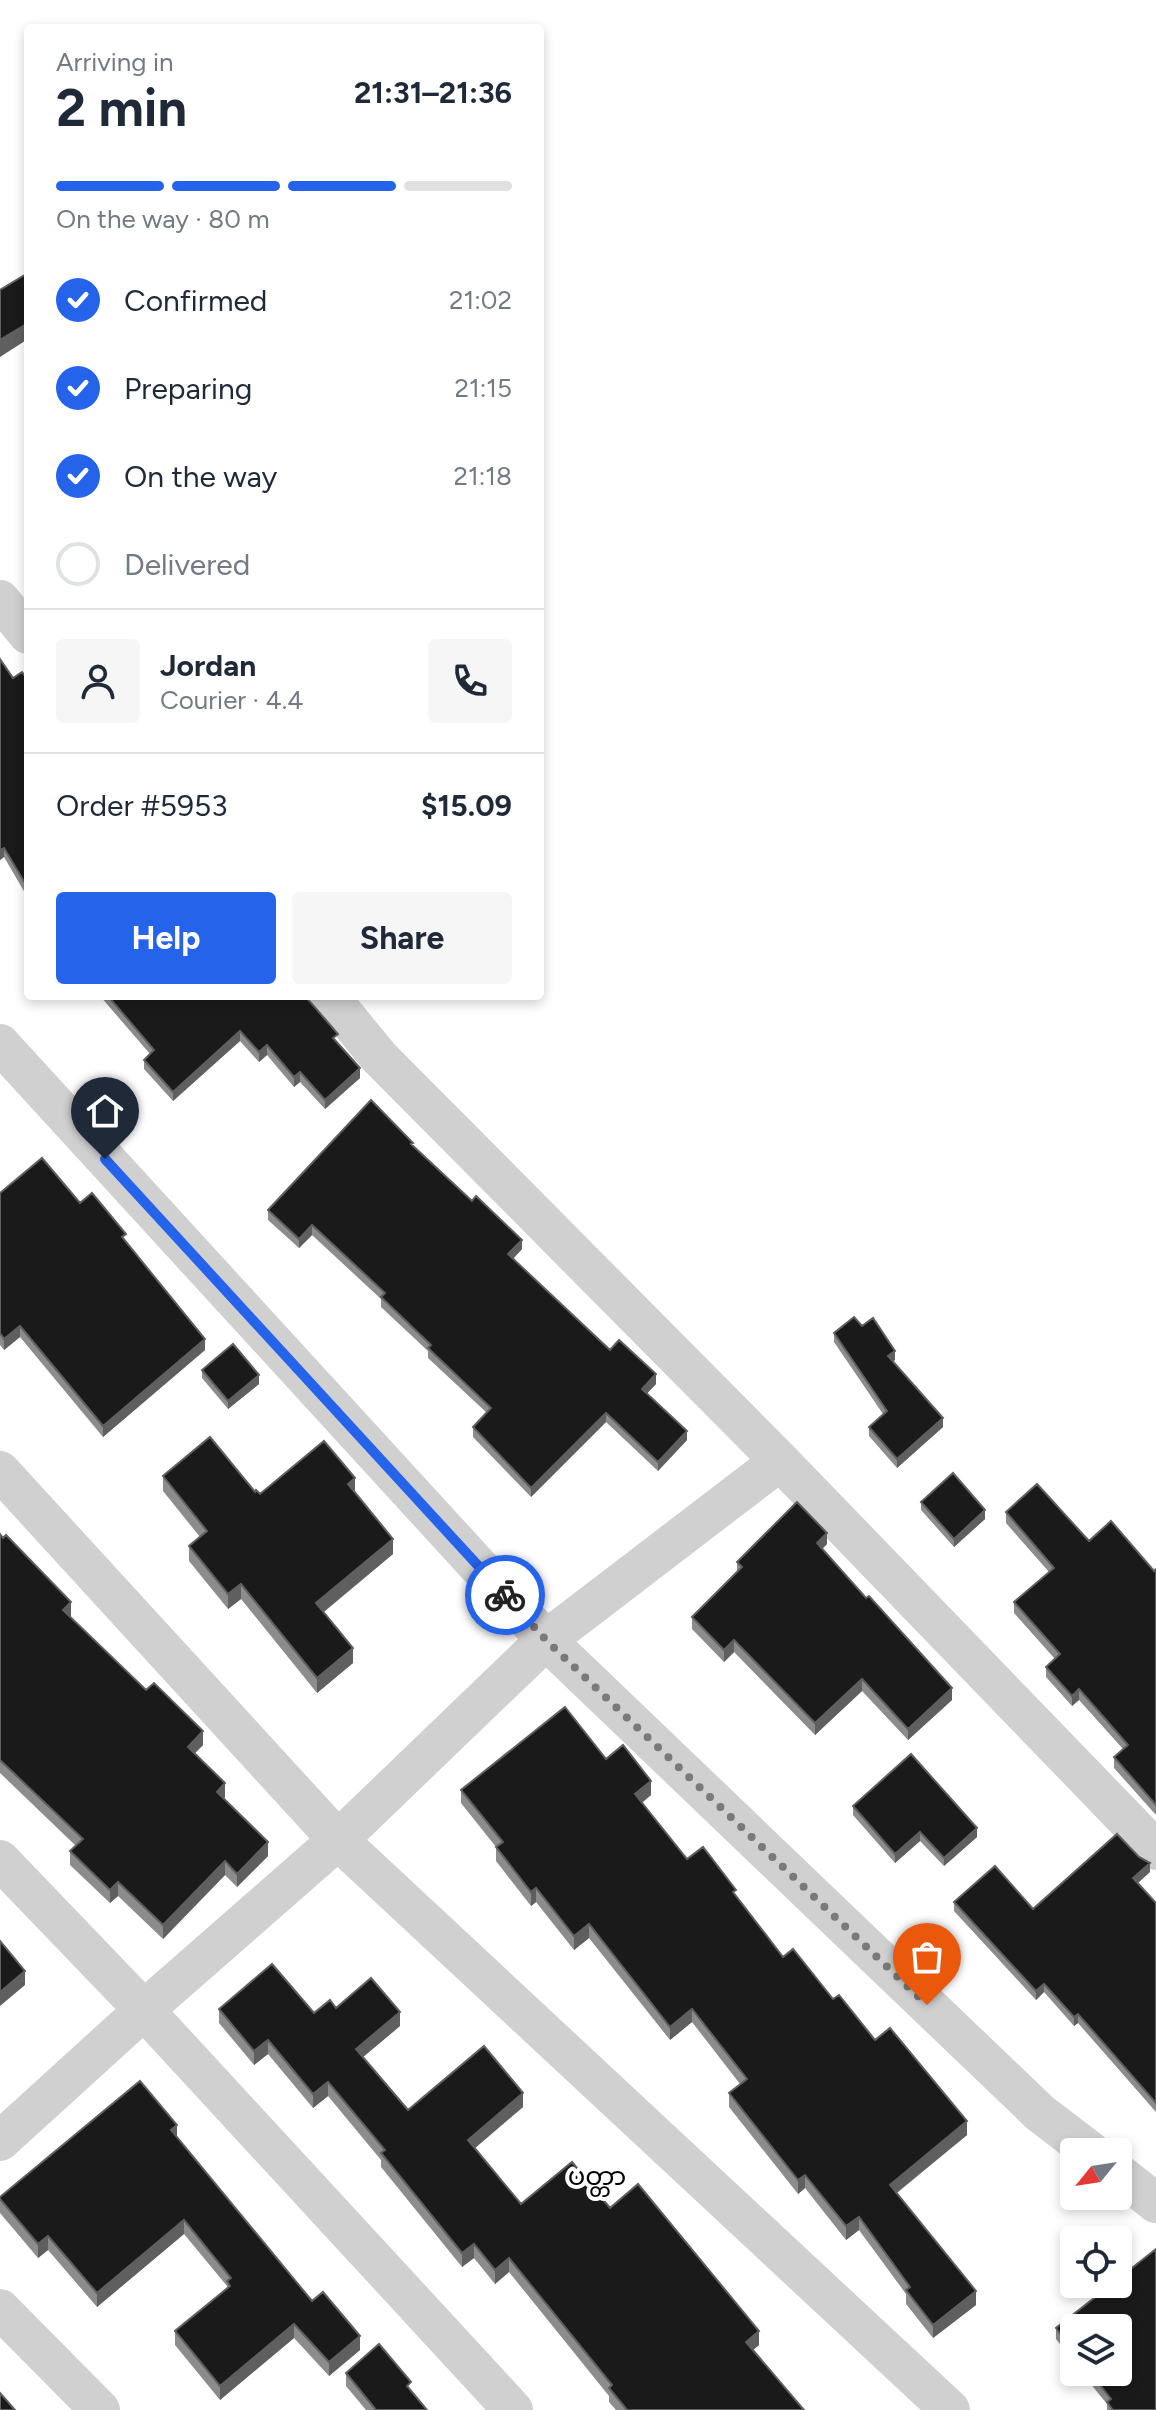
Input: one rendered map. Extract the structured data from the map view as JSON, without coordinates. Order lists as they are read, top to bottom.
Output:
{
  "districts": ["ပတ္တာ"],
  "north": "bottom left",
  "page": {
    "heading": ["2 min", "Arriving in", "21:31–21:36"],
    "panel": [
      "Jordan",
      "Courier · 4.4",
      "Order #5953",
      "$15.09"
    ],
    "bar": "On the way · 80 m",
    "list": [
      ["Confirmed", "21:02"],
      ["Preparing", "21:15"],
      ["On the way", "21:18"],
      "Delivered"
    ],
    "buttons": ["Help", "Share"]
  }
}
